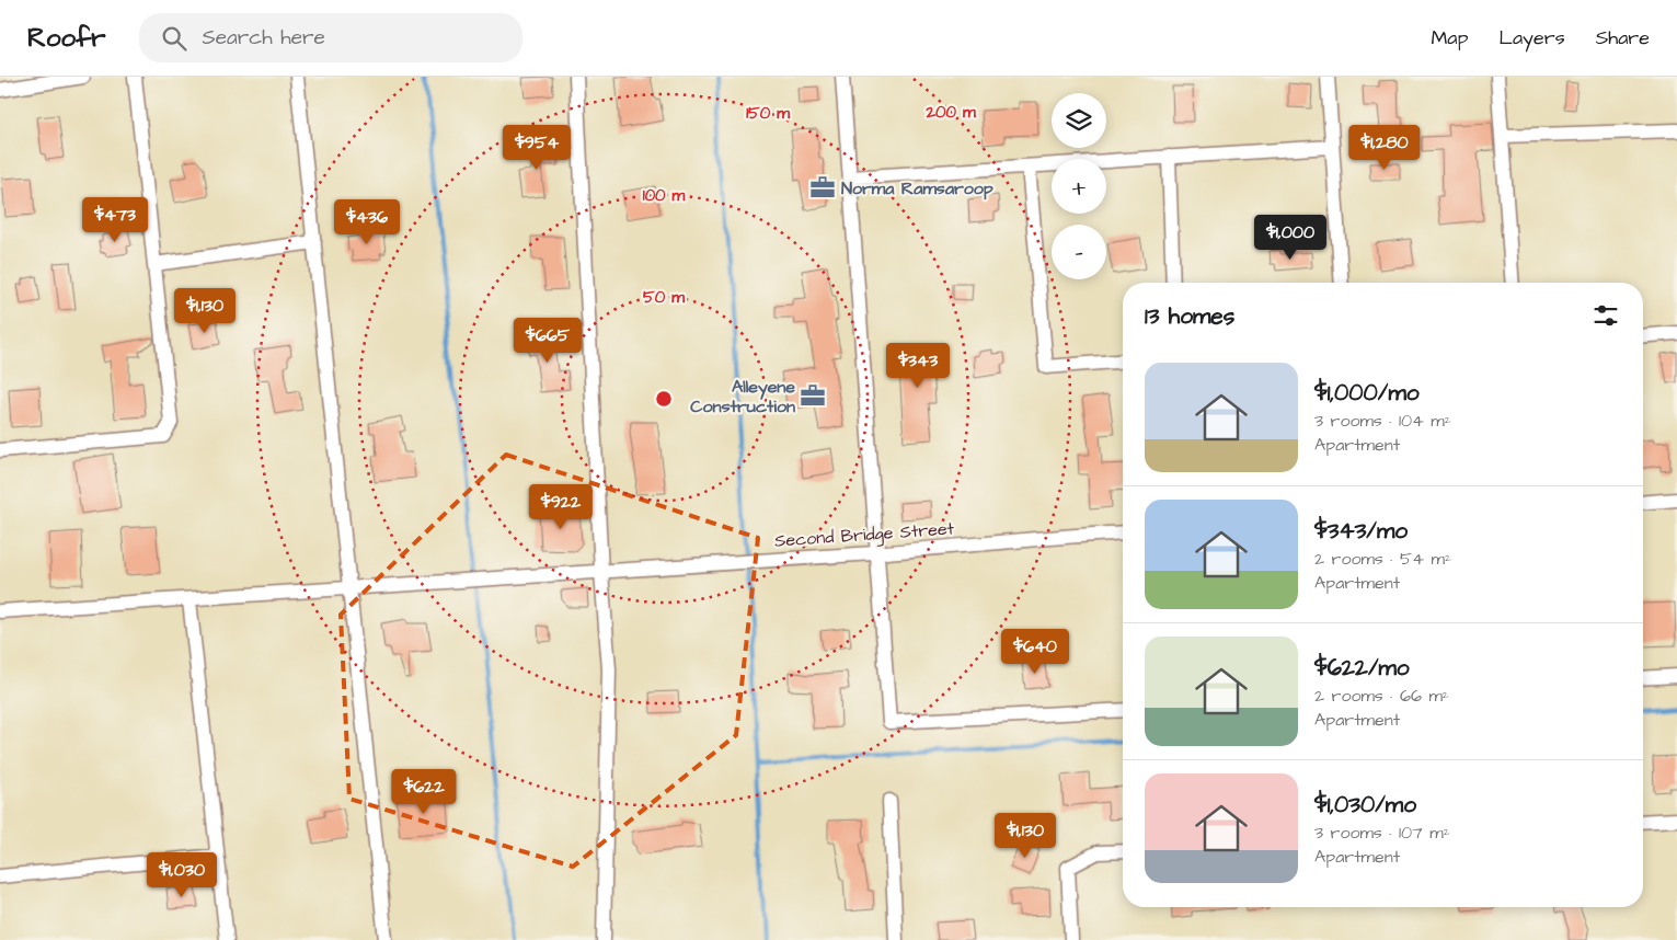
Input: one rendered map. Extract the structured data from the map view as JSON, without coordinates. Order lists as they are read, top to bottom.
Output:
{
  "streets": {
    "street": ["Second Bridge Street"]
  },
  "places": {
    "office": ["Norma Ramsaroop", "Alleyene Construction"]
  },
  "page": {
    "header": "Roofr",
    "search": "Search here",
    "nav": ["Map", "Layers", "Share"],
    "map_buttons": ["+", "−"],
    "price": [
      "$954",
      "$1,280",
      "$473",
      "$436",
      "$1,000",
      "$1,130",
      "$665",
      "$343",
      "$922",
      "$640",
      "$622",
      "$1,130",
      "$1,030"
    ],
    "heading": "13 homes",
    "list": [
      {
        "name": "$1,000/mo",
        "note": "3 rooms · 104 m² · Apartment"
      },
      {
        "name": "$343/mo",
        "note": "2 rooms · 54 m² · Apartment"
      },
      {
        "name": "$622/mo",
        "note": "2 rooms · 66 m² · Apartment"
      },
      {
        "name": "$1,030/mo",
        "note": "3 rooms · 107 m² · Apartment"
      }
    ]
  },
  "rings": [
    "200 m",
    "150 m",
    "100 m",
    "50 m"
  ]
}
